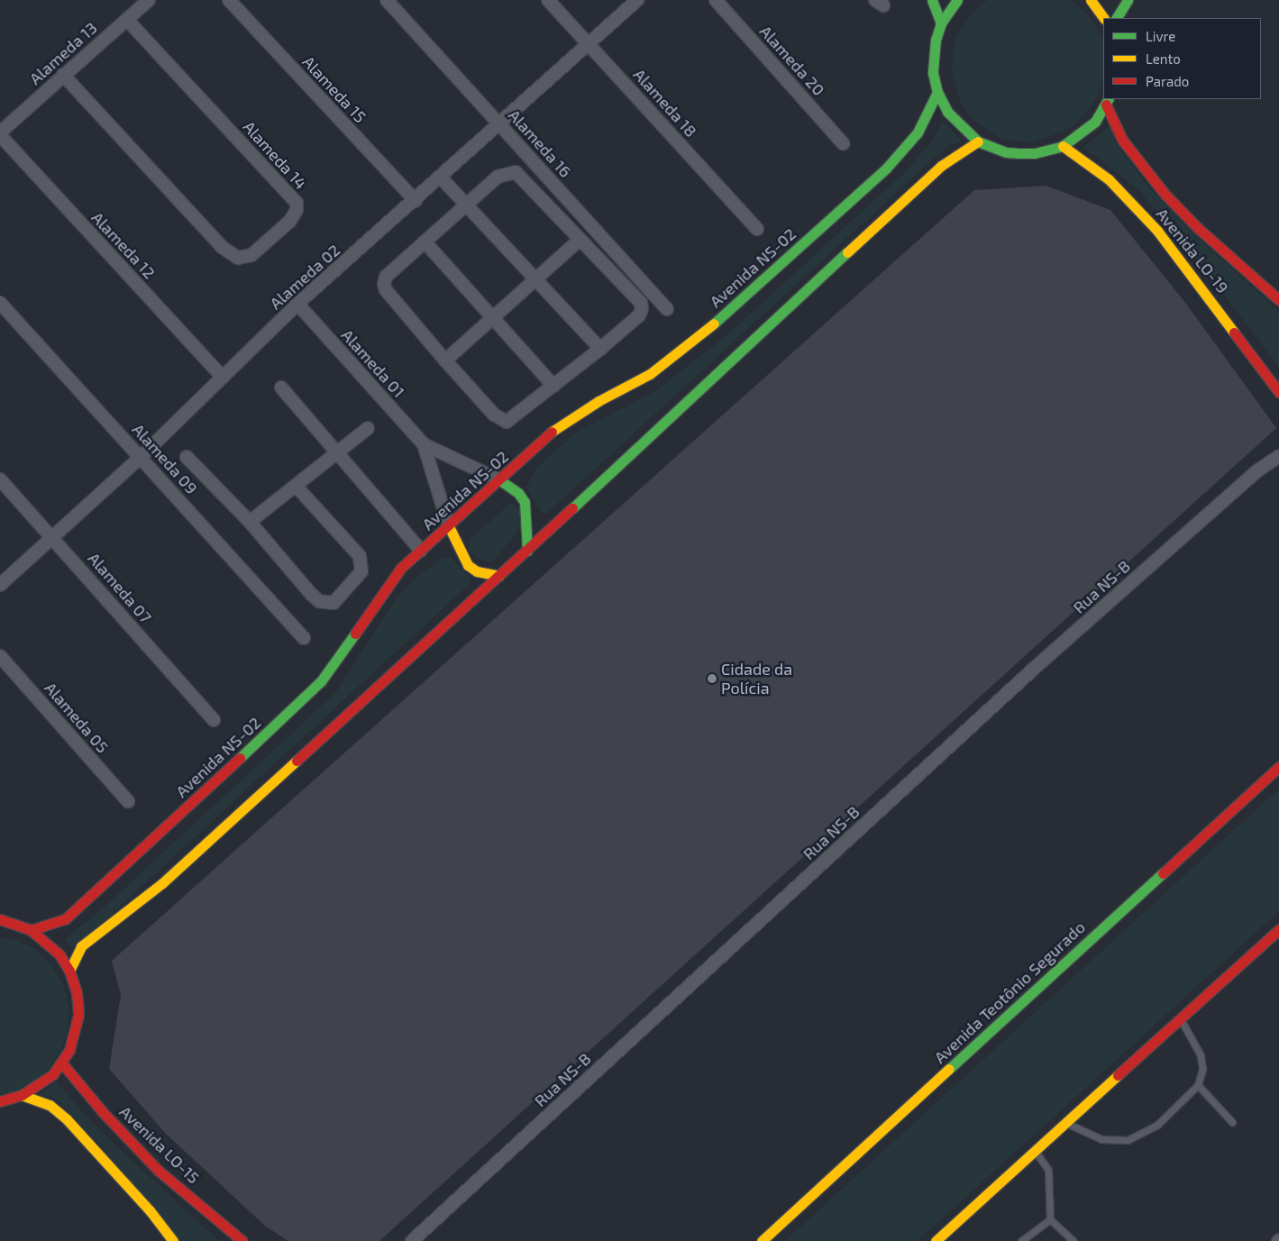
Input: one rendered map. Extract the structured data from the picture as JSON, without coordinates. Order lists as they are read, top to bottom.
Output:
{
  "streets": {
    "street": [
      "Alameda 13",
      "Alameda 20",
      "Alameda 15",
      "Alameda 18",
      "Alameda 16",
      "Alameda 14",
      "Alameda 12",
      "Avenida LO-19",
      "Avenida NS-02",
      "Alameda 02",
      "Alameda 01",
      "Alameda 09",
      "Rua NS-B",
      "Alameda 07",
      "Alameda 05",
      "Avenida Teotônio Segurado",
      "Avenida LO-15"
    ]
  },
  "crossings": [
    ["Alameda 13", "Alameda 14"],
    ["Alameda 13", "Alameda 12"],
    ["Alameda 15", "Alameda 02"],
    ["Alameda 18", "Alameda 02"],
    ["Alameda 16", "Alameda 02"],
    ["Alameda 12", "Alameda 02"],
    ["Avenida NS-02", "Alameda 01"],
    ["Alameda 02", "Alameda 01"],
    ["Alameda 02", "Alameda 09"],
    ["Alameda 02", "Alameda 07"]
  ],
  "places": ["Cidade da Polícia"],
  "legend": ["Livre", "Lento", "Parado"]
}
